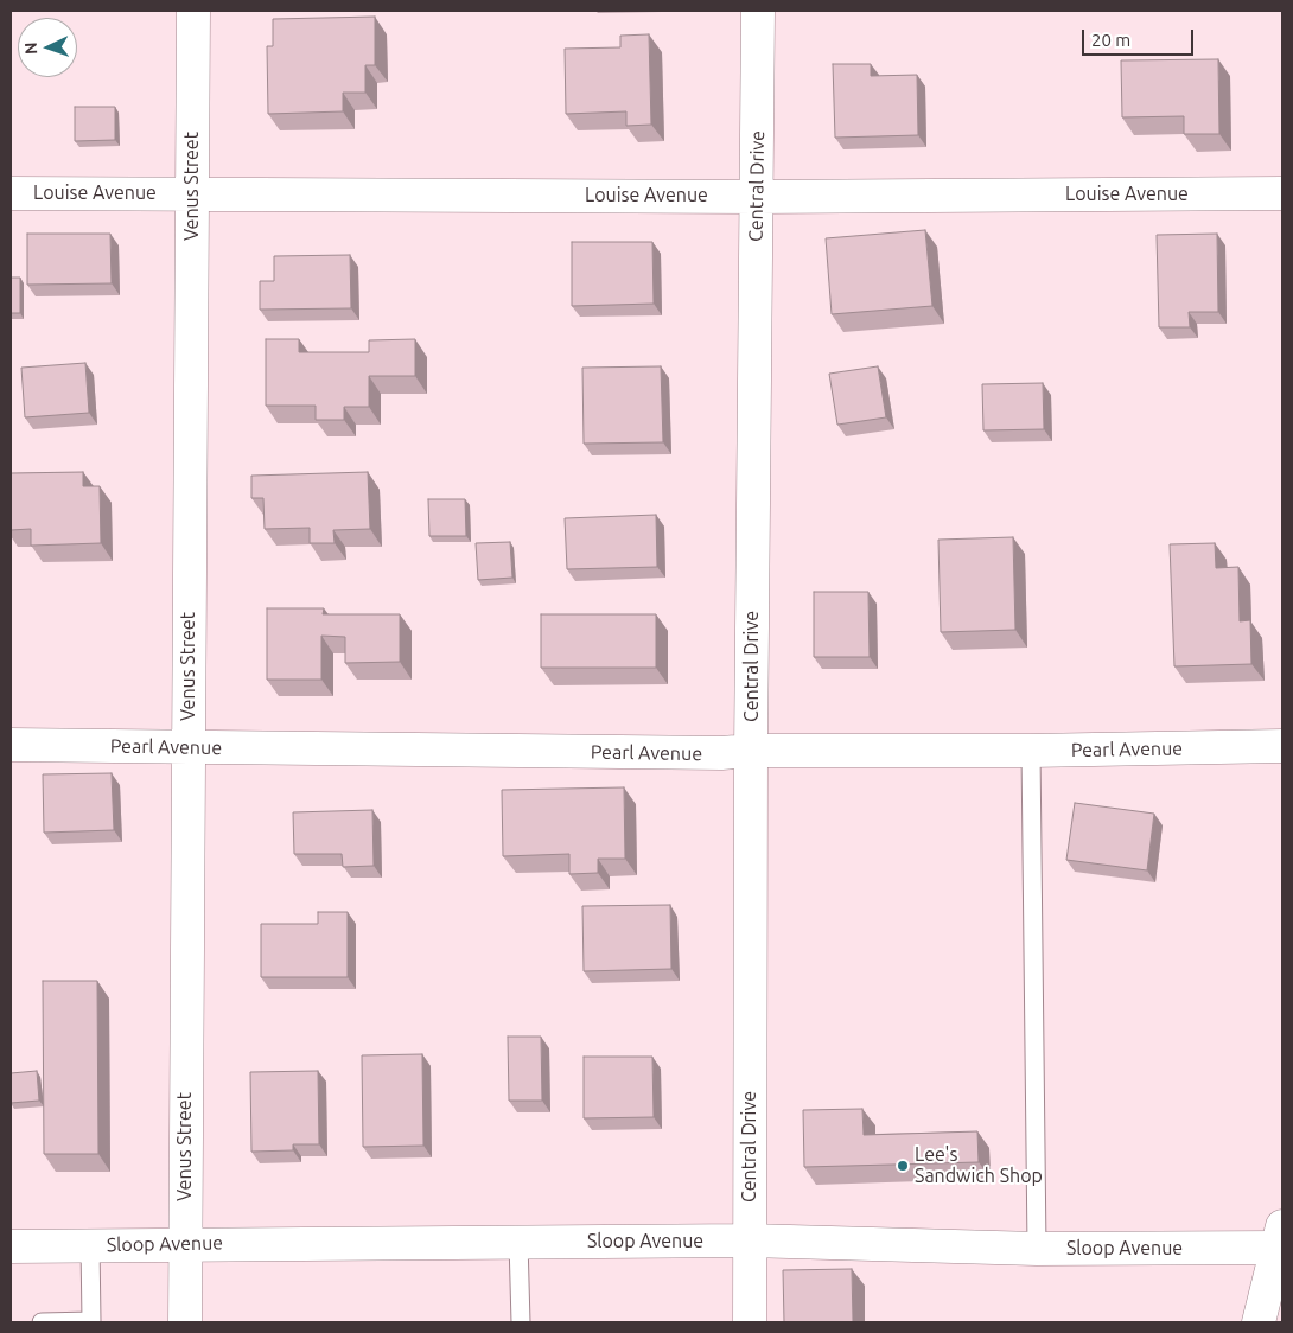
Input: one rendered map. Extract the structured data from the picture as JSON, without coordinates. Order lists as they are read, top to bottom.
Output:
{
  "streets": {
    "street": [
      "Venus Street",
      "Central Drive",
      "Louise Avenue",
      "Pearl Avenue",
      "Sloop Avenue"
    ]
  },
  "crossings": [
    ["Venus Street", "Louise Avenue"],
    ["Venus Street", "Pearl Avenue"],
    ["Venus Street", "Sloop Avenue"],
    ["Central Drive", "Louise Avenue"],
    ["Central Drive", "Pearl Avenue"],
    ["Central Drive", "Sloop Avenue"]
  ],
  "places": ["Lee's Sandwich Shop"],
  "scale_bar": "20 m",
  "north": "left"
}
